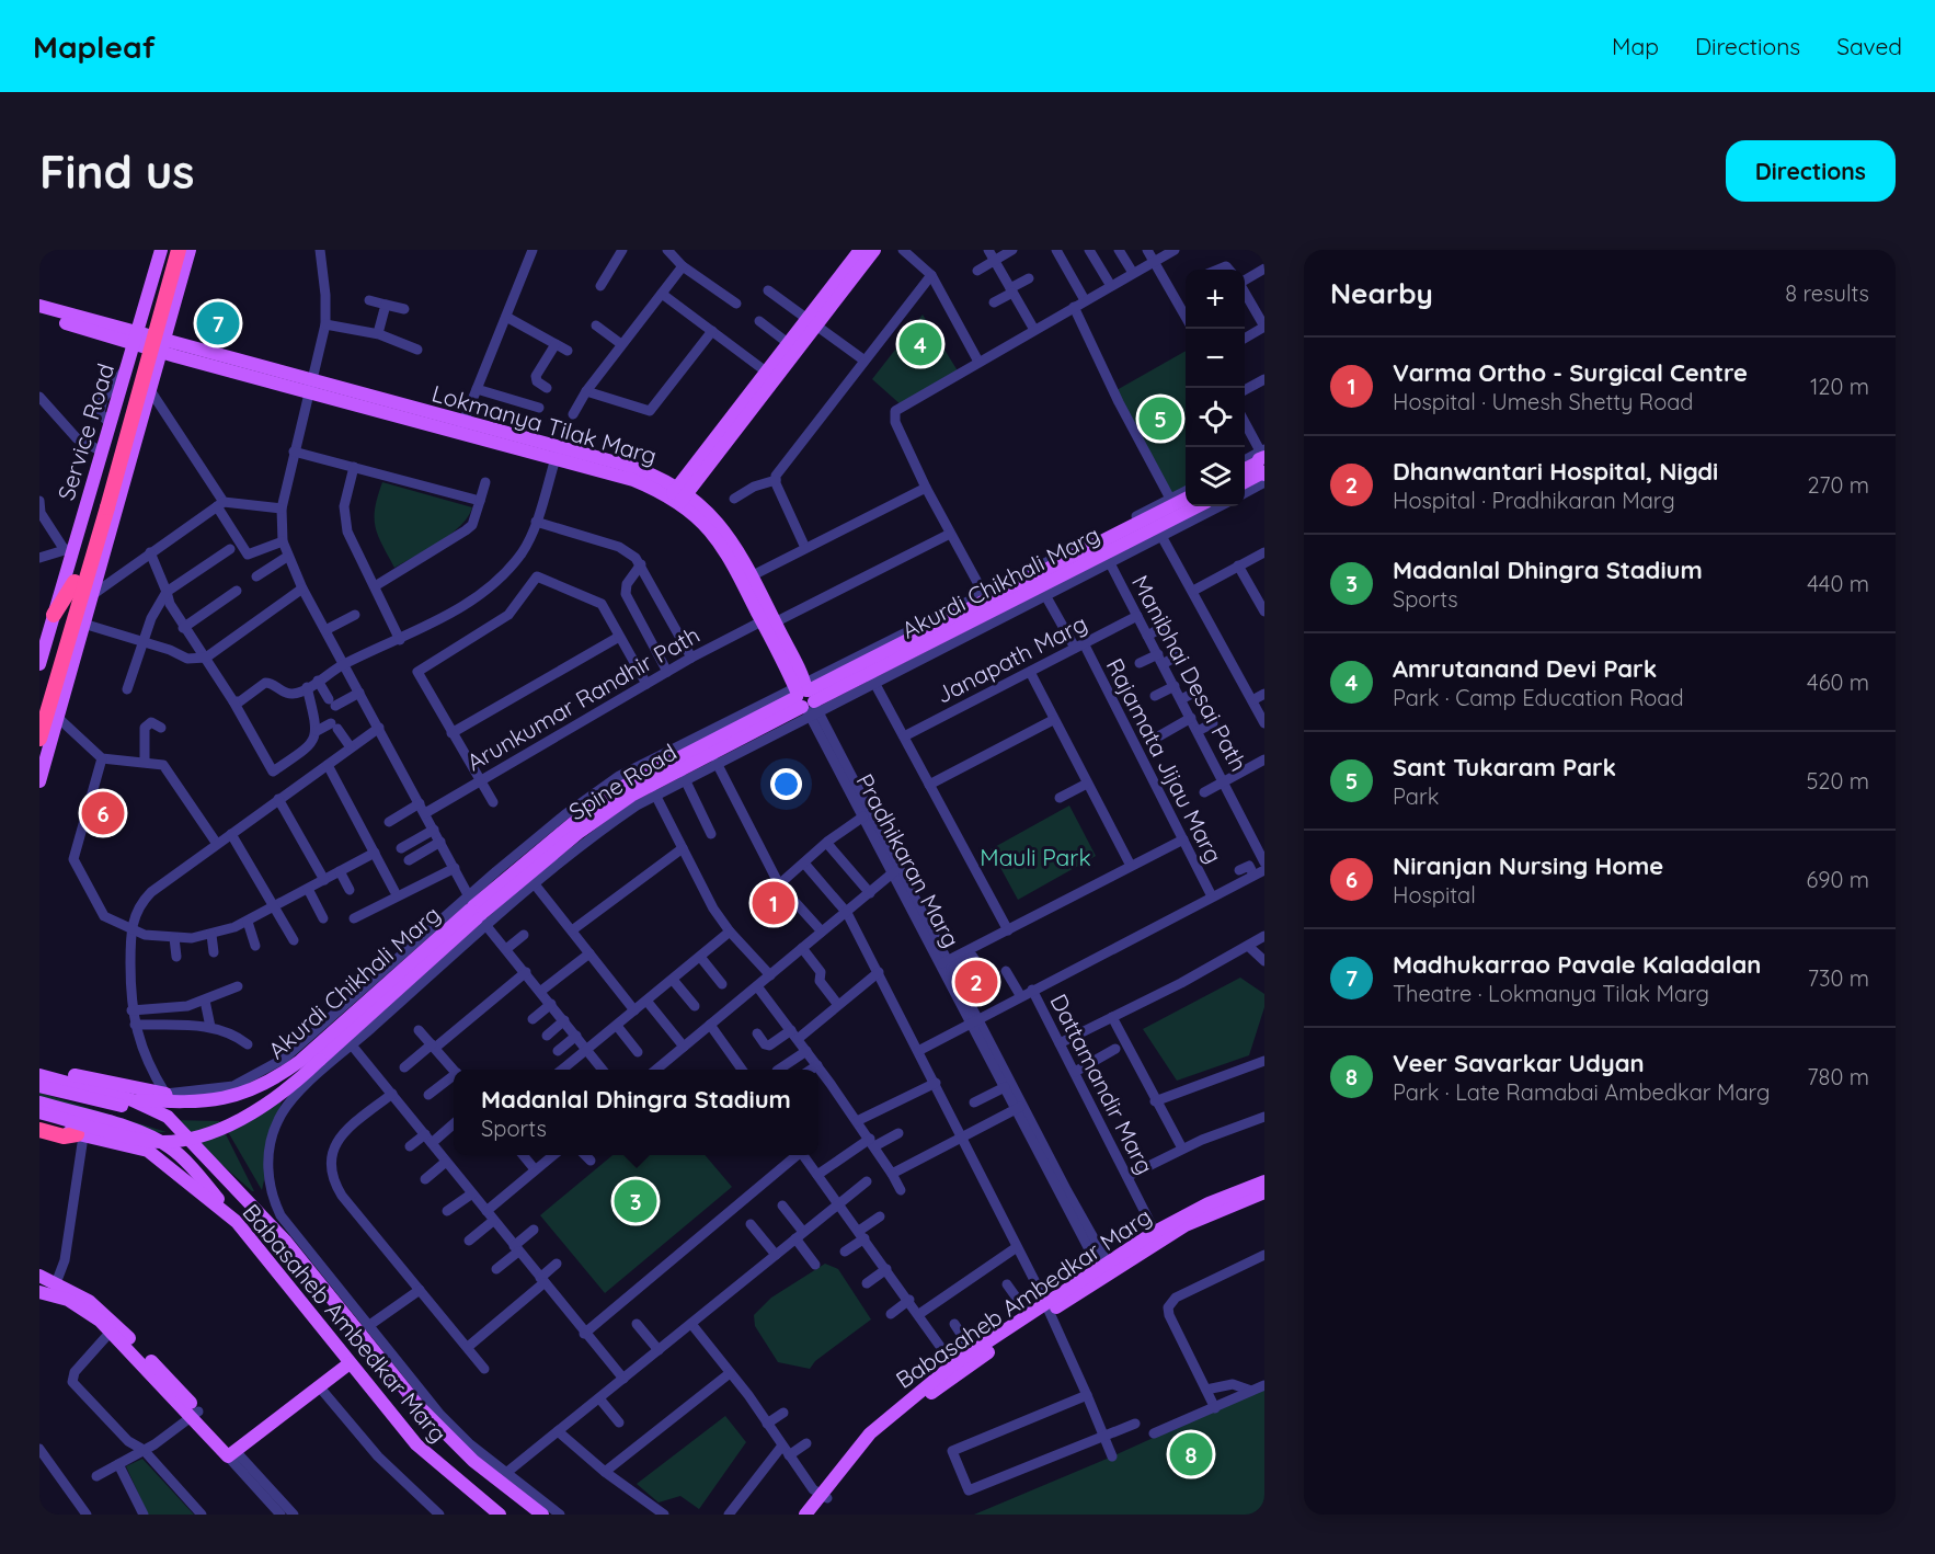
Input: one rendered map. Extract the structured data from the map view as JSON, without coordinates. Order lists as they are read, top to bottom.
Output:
{
  "streets": {
    "main road": [
      "Lokmanya Tilak Marg",
      "Service Road",
      "Akurdi Chikhali Marg",
      "Babasaheb Ambedkar Marg"
    ],
    "street": [
      "Janapath Marg",
      "Manibhai Desai Path",
      "Arunkumar Randhir Path",
      "Rajamata Jijau Marg",
      "Pradhikaran Marg",
      "Dattamandir Marg"
    ]
  },
  "crossings": [
    ["Lokmanya Tilak Marg", "Service Road"],
    ["Lokmanya Tilak Marg", "Akurdi Chikhali Marg"],
    ["Lokmanya Tilak Marg", "Arunkumar Randhir Path"],
    ["Lokmanya Tilak Marg", "Pradhikaran Marg"],
    ["Lokmanya Tilak Marg", "Babasaheb Ambedkar Marg"],
    ["Akurdi Chikhali Marg", "Manibhai Desai Path"],
    ["Akurdi Chikhali Marg", "Pradhikaran Marg"],
    ["Akurdi Chikhali Marg", "Babasaheb Ambedkar Marg"],
    ["Janapath Marg", "Manibhai Desai Path"],
    ["Janapath Marg", "Rajamata Jijau Marg"],
    ["Pradhikaran Marg", "Babasaheb Ambedkar Marg"],
    ["Dattamandir Marg", "Babasaheb Ambedkar Marg"]
  ],
  "parks": ["Mauli Park"],
  "page": {
    "header": "Mapleaf",
    "nav": ["Map", "Directions", "Saved"],
    "buttons": "Directions",
    "title": "Find us",
    "heading": ["Nearby", "8 results"],
    "map_buttons": ["+", "−"],
    "pins": [
      "7",
      "4",
      "5",
      "6",
      "1",
      "2",
      "3",
      "8"
    ],
    "list": [
      {
        "mark": "1",
        "name": "Varma Ortho - Surgical Centre",
        "note": "Hospital · Umesh Shetty Road",
        "value": "120 m"
      },
      {
        "mark": "2",
        "name": "Dhanwantari Hospital, Nigdi",
        "note": "Hospital · Pradhikaran Marg",
        "value": "270 m"
      },
      {
        "mark": "3",
        "name": "Madanlal Dhingra Stadium",
        "note": "Sports",
        "value": "440 m"
      },
      {
        "mark": "4",
        "name": "Amrutanand Devi Park",
        "note": "Park · Camp Education Road",
        "value": "460 m"
      },
      {
        "mark": "5",
        "name": "Sant Tukaram Park",
        "note": "Park",
        "value": "520 m"
      },
      {
        "mark": "6",
        "name": "Niranjan Nursing Home",
        "note": "Hospital",
        "value": "690 m"
      },
      {
        "mark": "7",
        "name": "Madhukarrao Pavale Kaladalan",
        "note": "Theatre · Lokmanya Tilak Marg",
        "value": "730 m"
      },
      {
        "mark": "8",
        "name": "Veer Savarkar Udyan",
        "note": "Park · Late Ramabai Ambedkar Marg",
        "value": "780 m"
      }
    ],
    "popup": ["Madanlal Dhingra Stadium", "Sports"]
  }
}
